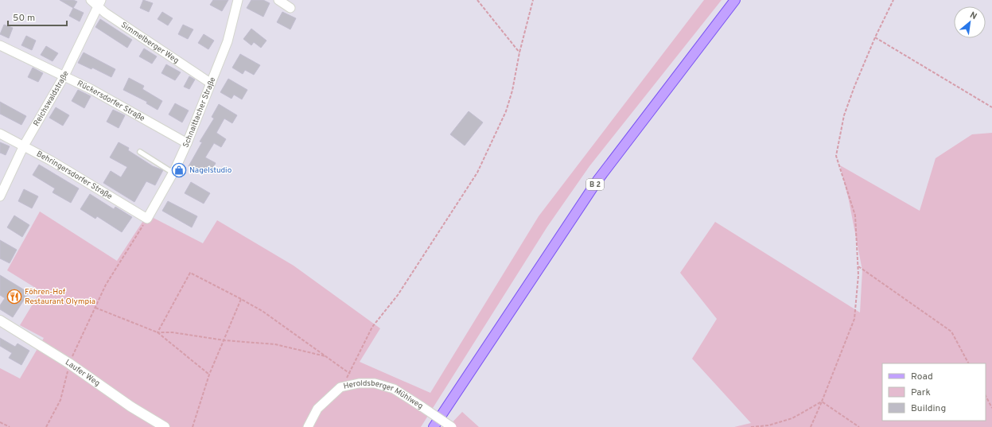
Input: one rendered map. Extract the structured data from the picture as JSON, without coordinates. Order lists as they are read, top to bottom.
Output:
{
  "streets": {
    "main road": ["B 2"],
    "street": [
      "Simmelberger Weg",
      "Reichswaldstraße",
      "Rückersdorfer Straße",
      "Schnaittacher Straße",
      "Behringersdorfer Straße",
      "Laufer Weg",
      "Heroldsberger Mühlweg"
    ]
  },
  "crossings": [
    ["Simmelberger Weg", "Reichswaldstraße"],
    ["Simmelberger Weg", "Schnaittacher Straße"],
    ["Reichswaldstraße", "Rückersdorfer Straße"],
    ["Reichswaldstraße", "Behringersdorfer Straße"],
    ["Rückersdorfer Straße", "Schnaittacher Straße"],
    ["Schnaittacher Straße", "Behringersdorfer Straße"]
  ],
  "places": {
    "shop": ["Nagelstudio"],
    "restaurant": ["Föhren-Hof Restaurant Olympia"]
  },
  "legend": ["Road", "Park", "Building"],
  "scale_bar": "50 m",
  "north": "top right"
}
